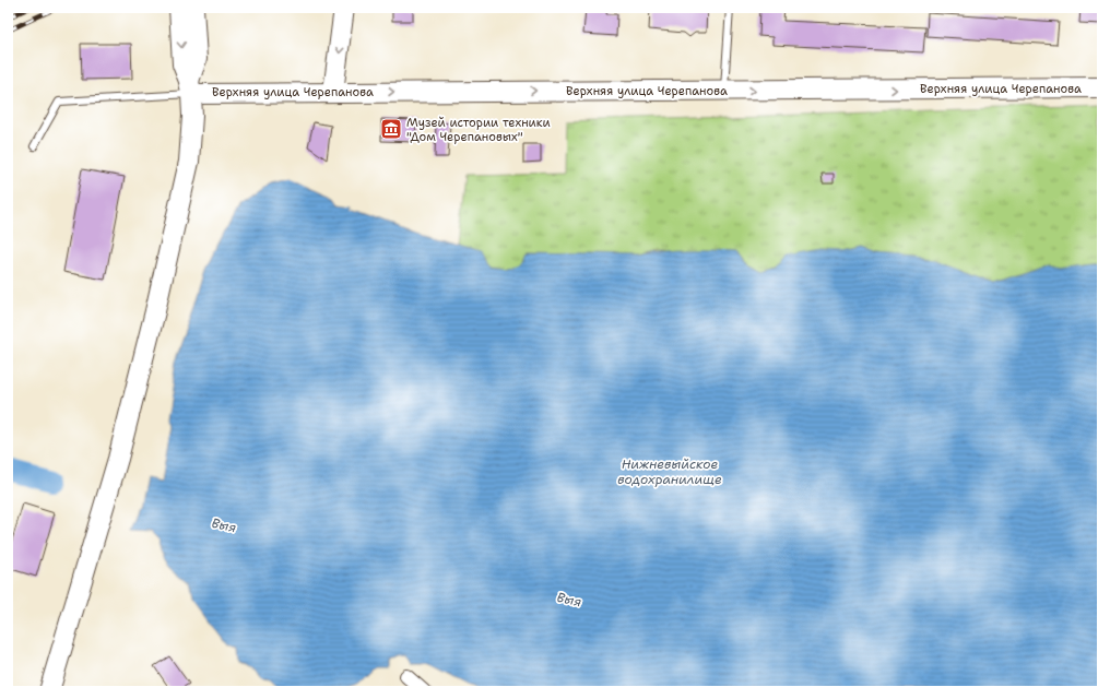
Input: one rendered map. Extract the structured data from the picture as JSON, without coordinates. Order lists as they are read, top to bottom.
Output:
{
  "streets": {
    "main road": ["Верхняя улица Черепанова"]
  },
  "one_way": ["Верхняя улица Черепанова"],
  "water": ["Нижневыйское водохранилище", "Выя"],
  "places": {
    "museum": ["Музей истории техники \"Дом Черепановых\""]
  }
}
